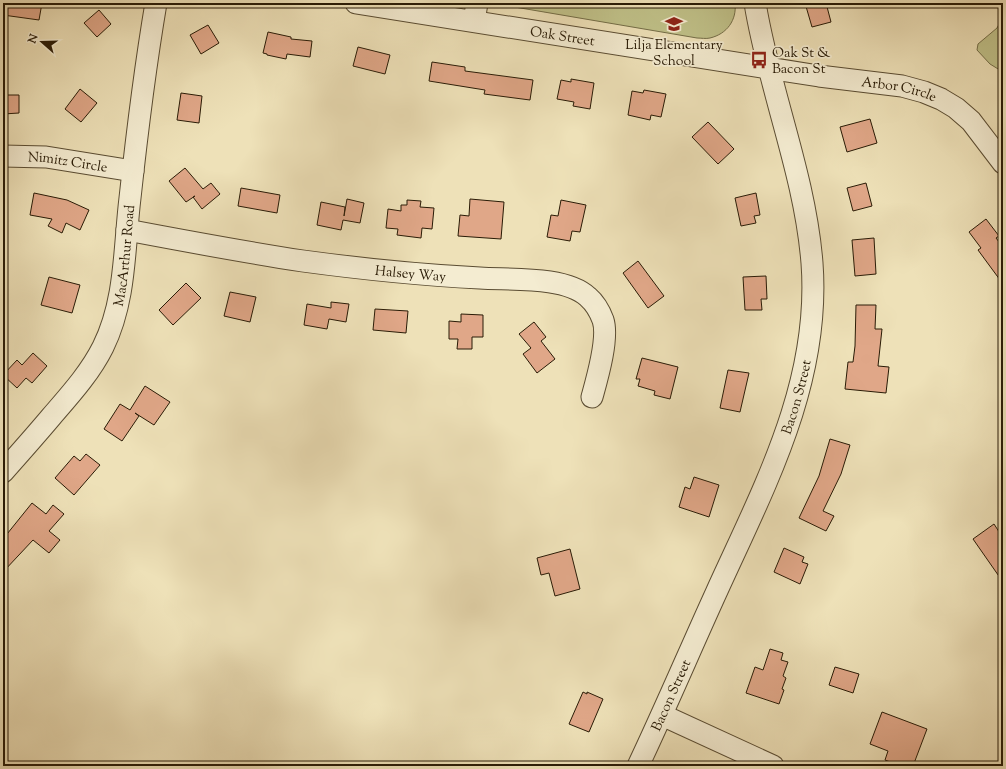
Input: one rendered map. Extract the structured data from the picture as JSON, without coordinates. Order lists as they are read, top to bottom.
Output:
{
  "streets": {
    "street": [
      "Oak Street",
      "Arbor Circle",
      "Nimitz Circle",
      "MacArthur Road",
      "Halsey Way",
      "Bacon Street"
    ]
  },
  "crossings": [
    ["Oak Street", "Arbor Circle"],
    ["Oak Street", "Bacon Street"],
    ["Arbor Circle", "Bacon Street"],
    ["Nimitz Circle", "MacArthur Road"],
    ["MacArthur Road", "Halsey Way"]
  ],
  "places": {
    "school or university": ["Lilja Elementary School"],
    "bus stop": ["Oak St & Bacon St"]
  },
  "north": "left"
}
